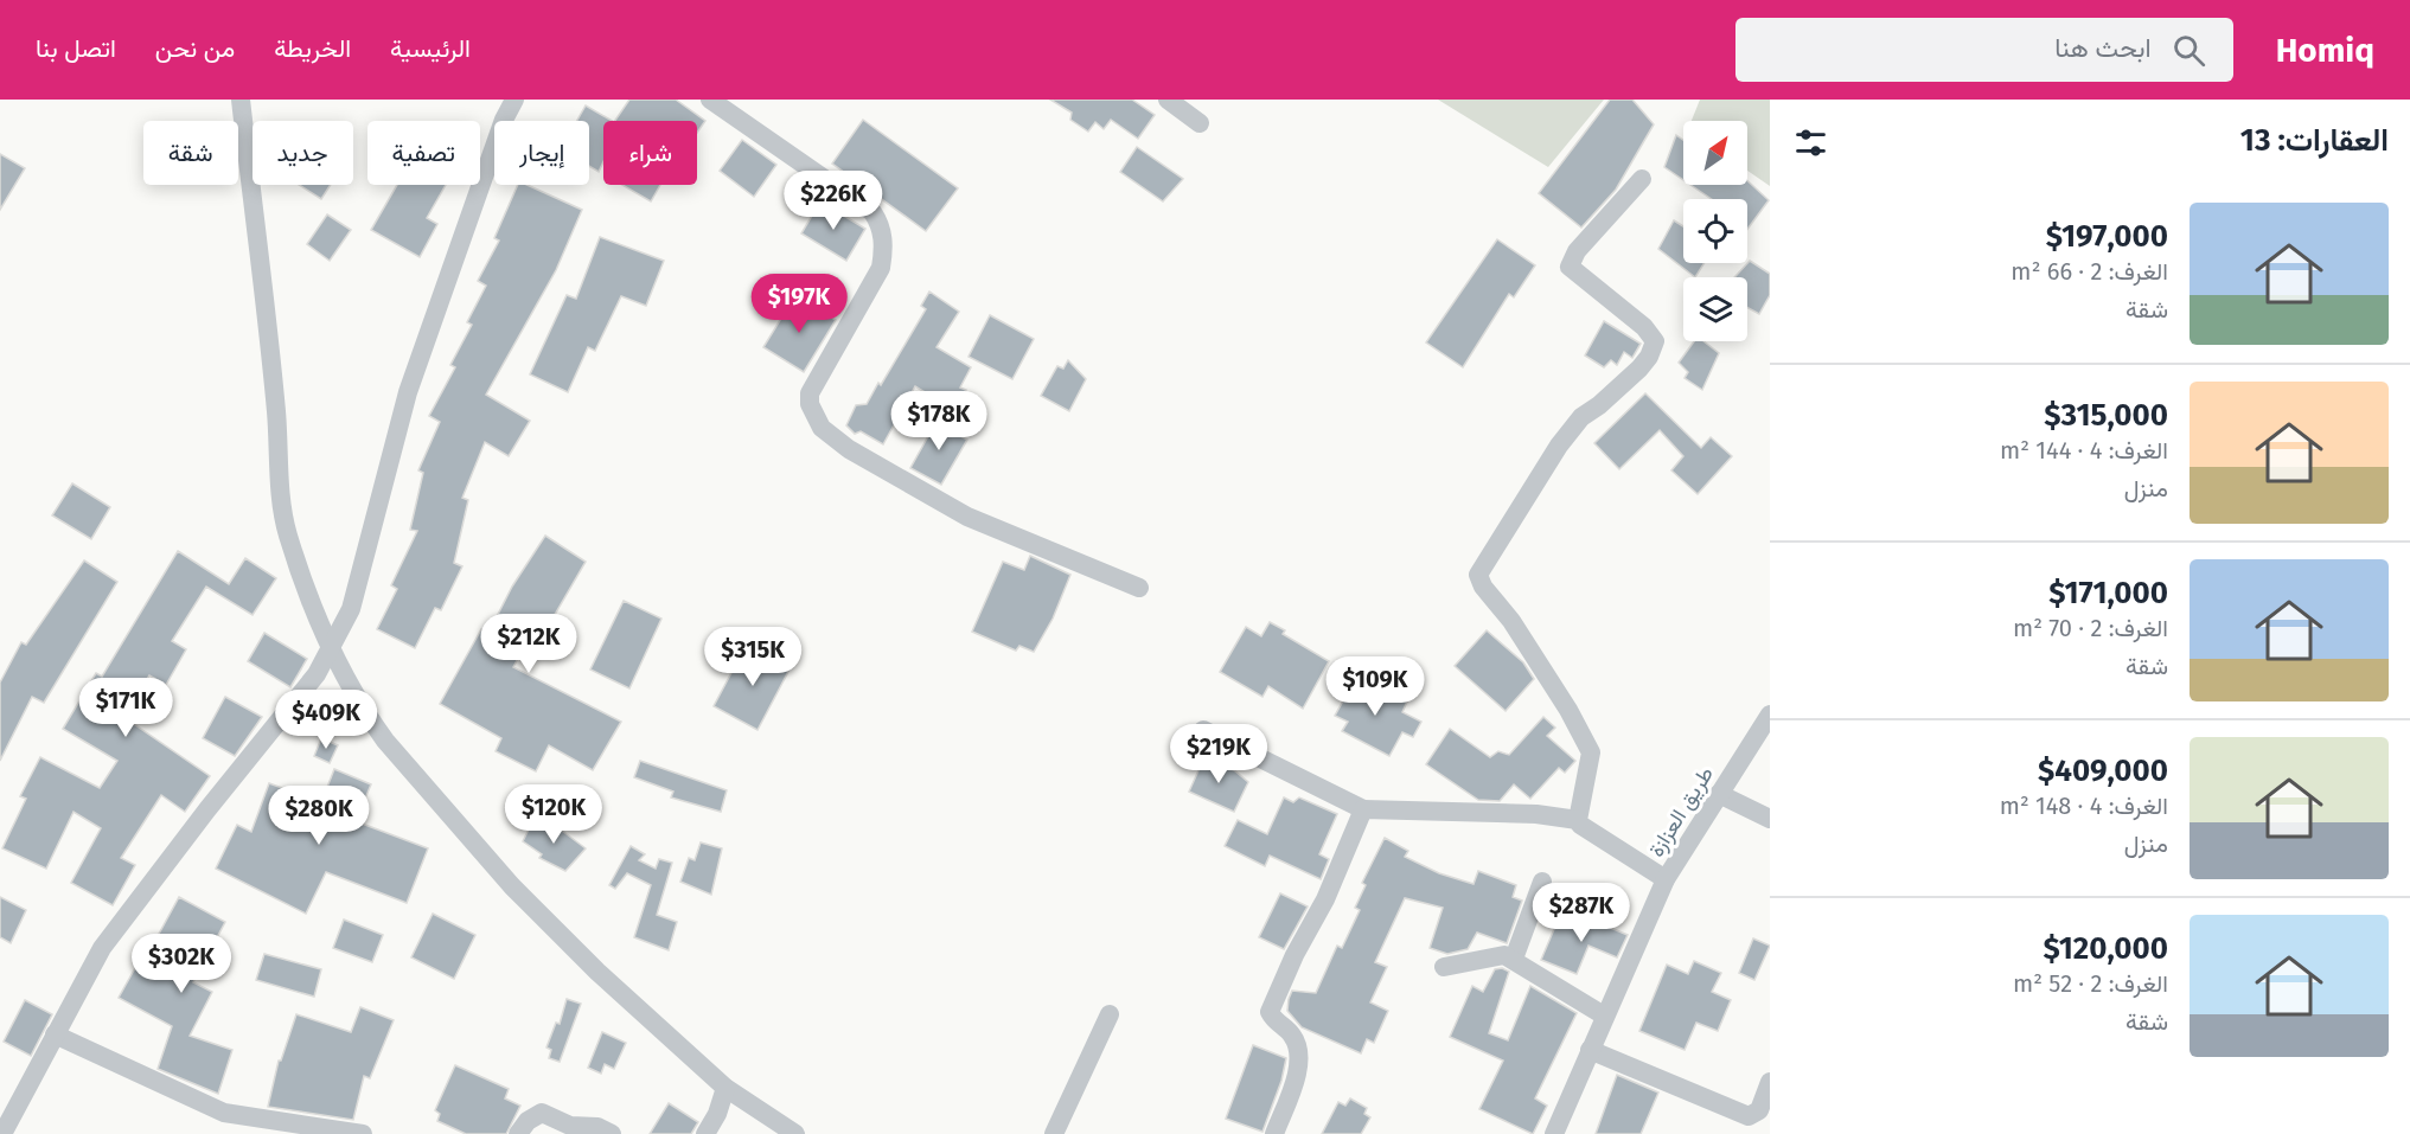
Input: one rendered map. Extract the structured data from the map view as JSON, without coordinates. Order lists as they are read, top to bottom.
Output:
{
  "streets": {
    "street": ["طريق العزازة"]
  },
  "north": "top right",
  "page": {
    "header": "Homiq",
    "search": "ابحث هنا",
    "nav": [
      "الرئيسية",
      "الخريطة",
      "من نحن",
      "اتصل بنا"
    ],
    "heading": "العقارات: 13",
    "chip": [
      "شراء",
      "إيجار",
      "تصفية",
      "جديد",
      "شقة"
    ],
    "price": [
      "$226K",
      "$197K",
      "$178K",
      "$212K",
      "$315K",
      "$109K",
      "$171K",
      "$409K",
      "$219K",
      "$120K",
      "$280K",
      "$287K",
      "$302K"
    ],
    "list": [
      {
        "name": "$197,000",
        "note": "الغرف: 2 · 66 m² · شقة"
      },
      {
        "name": "$315,000",
        "note": "الغرف: 4 · 144 m² · منزل"
      },
      {
        "name": "$171,000",
        "note": "الغرف: 2 · 70 m² · شقة"
      },
      {
        "name": "$409,000",
        "note": "الغرف: 4 · 148 m² · منزل"
      },
      {
        "name": "$120,000",
        "note": "الغرف: 2 · 52 m² · شقة"
      }
    ]
  }
}
